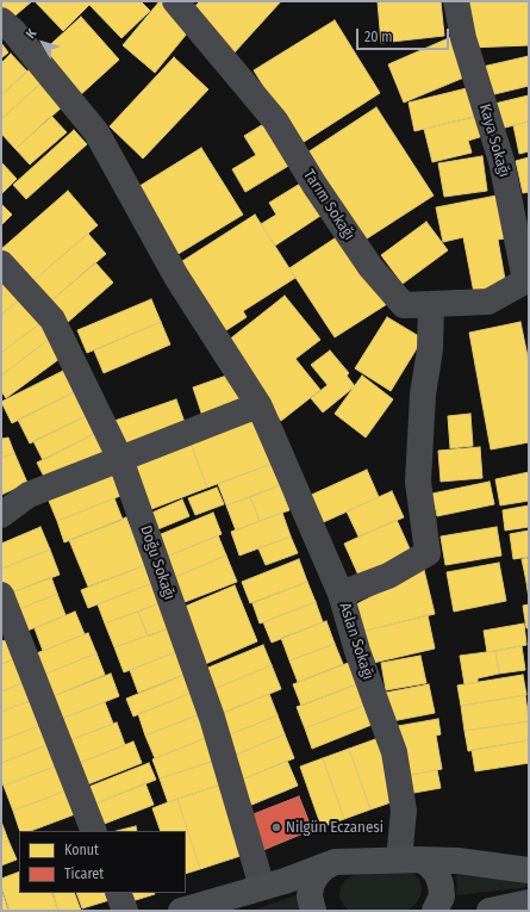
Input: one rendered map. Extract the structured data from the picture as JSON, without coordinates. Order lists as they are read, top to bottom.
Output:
{
  "streets": {
    "street": [
      "Kaya Sokağı",
      "Tarım Sokağı",
      "Doğu Sokağı",
      "Aslan Sokağı"
    ]
  },
  "crossings": [
    ["Kaya Sokağı", "Tarım Sokağı"],
    ["Tarım Sokağı", "Aslan Sokağı"]
  ],
  "places": ["Nilgün Eczanesi"],
  "legend": ["Konut", "Ticaret"],
  "scale_bar": "20 m",
  "north": "top left"
}
